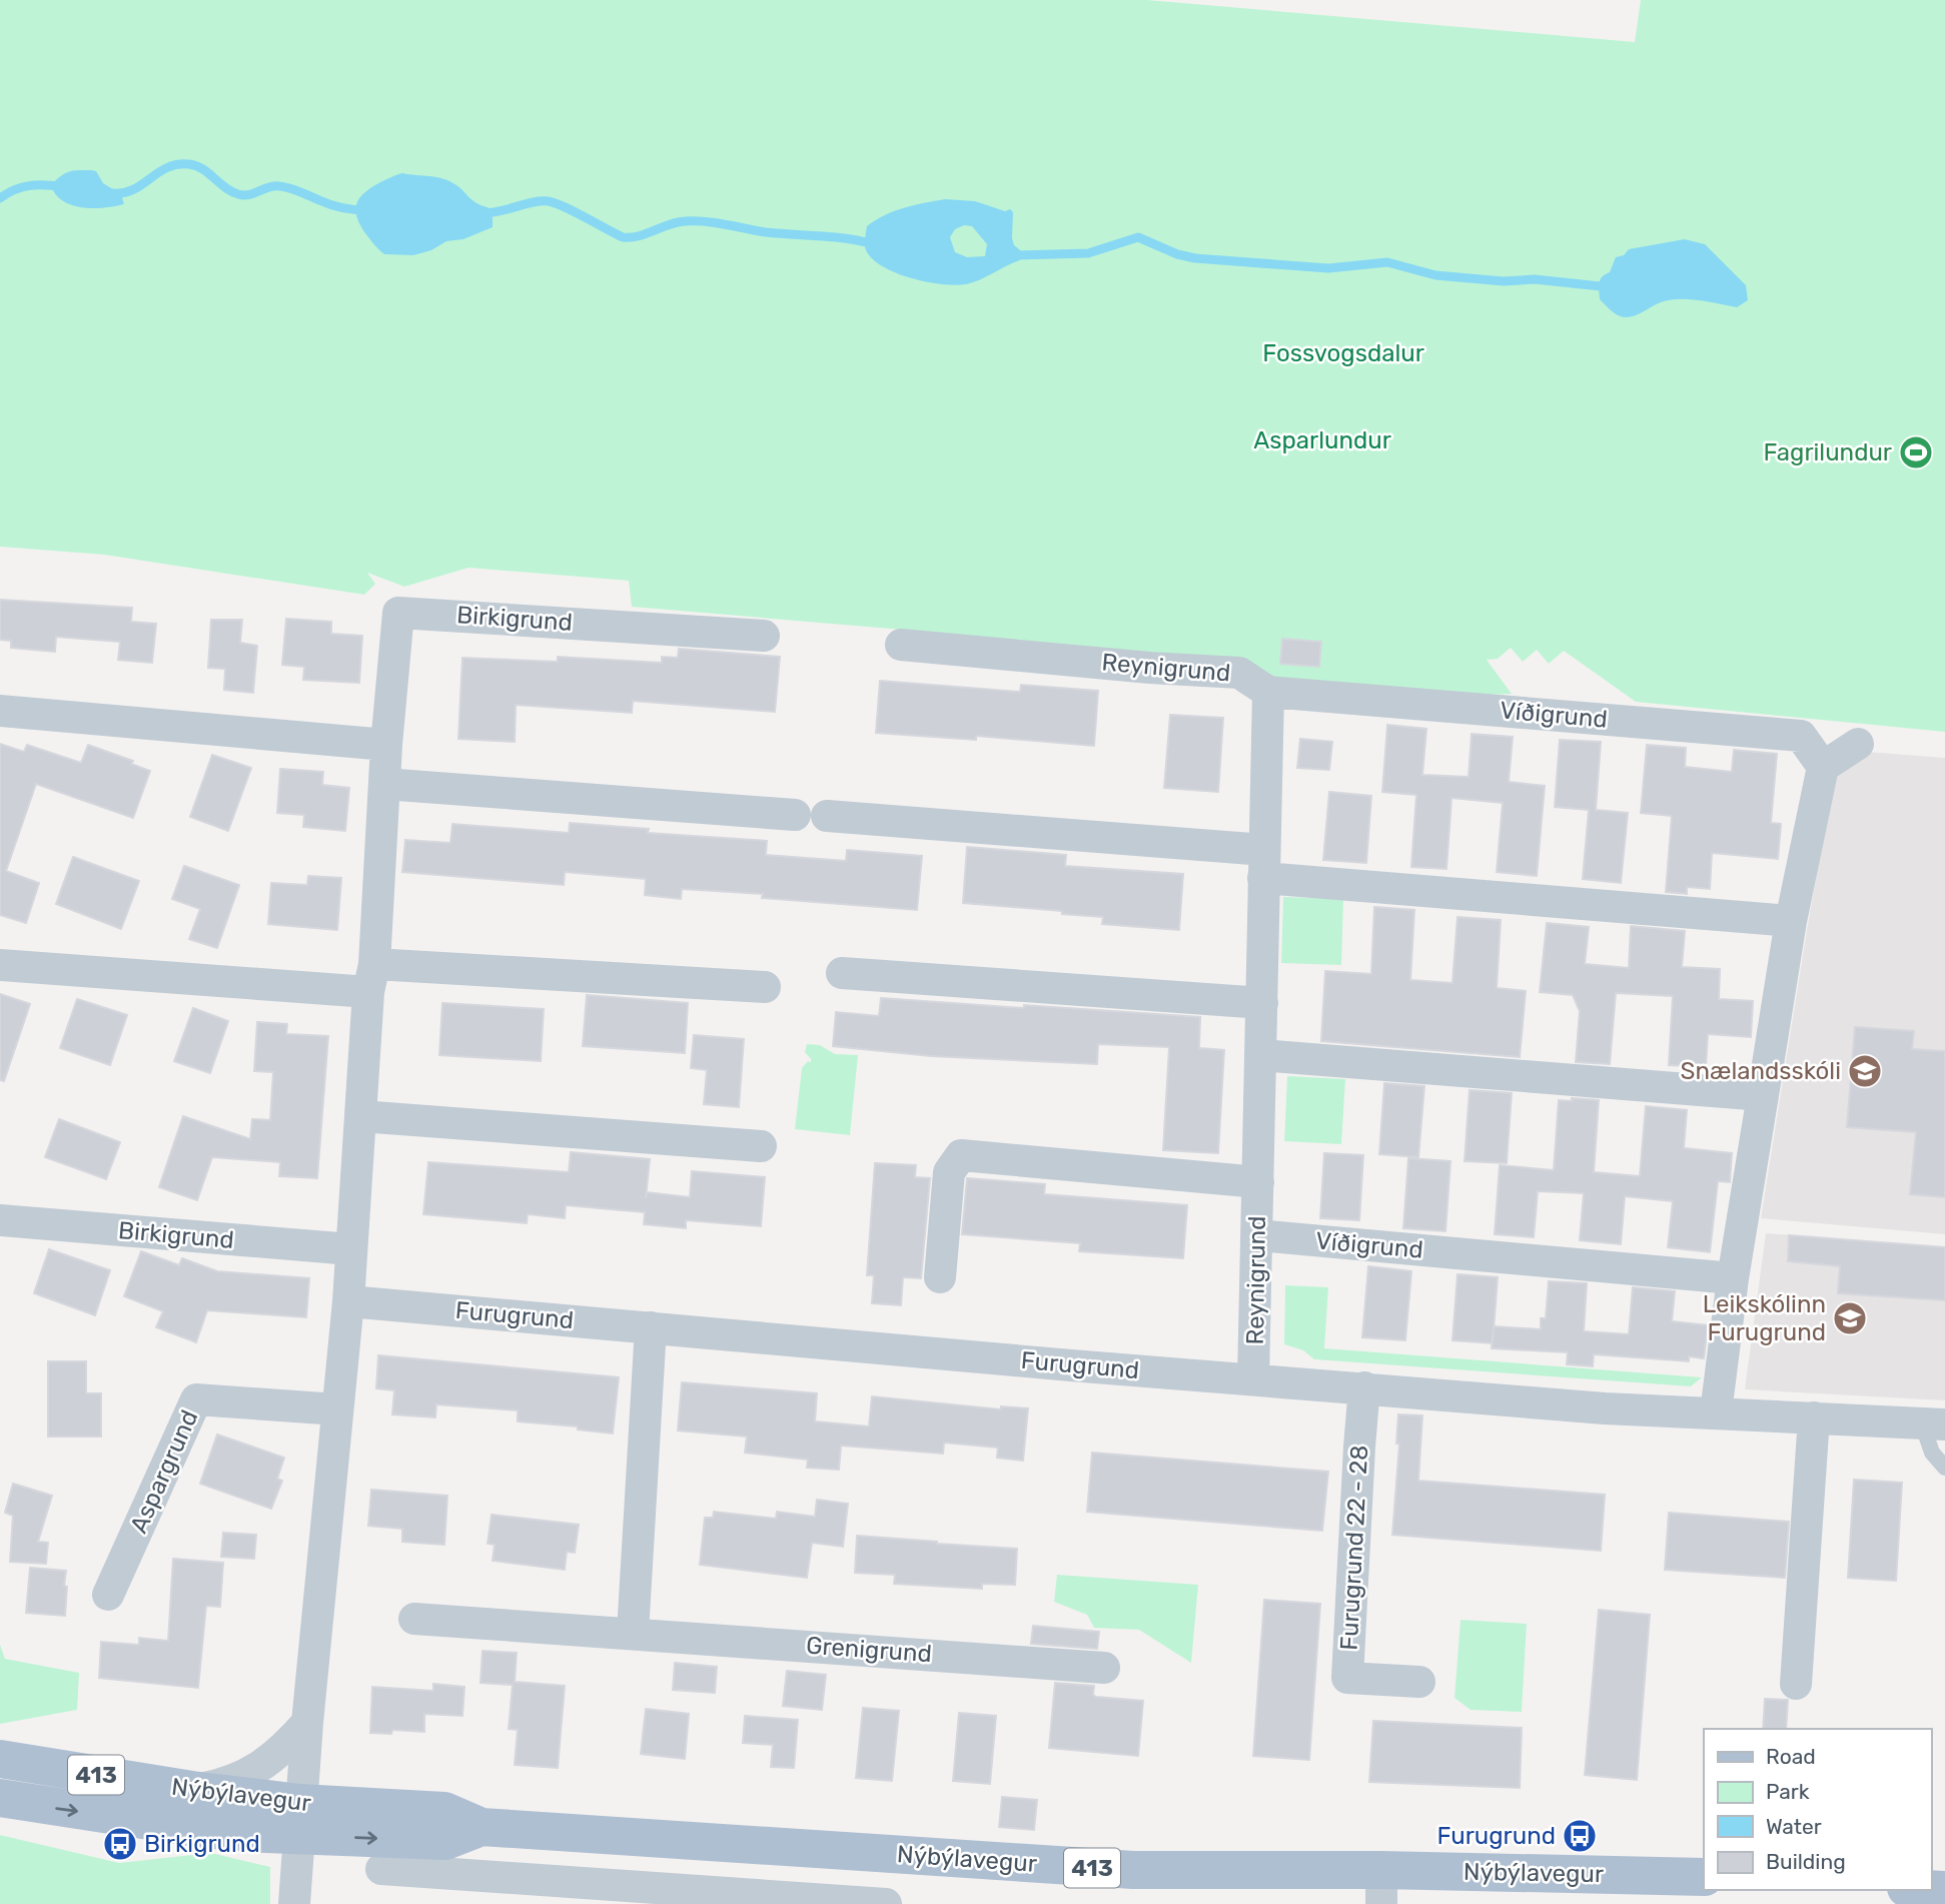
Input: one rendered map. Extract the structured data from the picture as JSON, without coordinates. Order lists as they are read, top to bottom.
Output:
{
  "streets": {
    "main road": ["413", "Nýbýlavegur"],
    "street": [
      "Birkigrund",
      "Reynigrund",
      "Víðigrund",
      "Furugrund",
      "Aspargrund",
      "Furugrund 22 - 28",
      "Grenigrund"
    ]
  },
  "crossings": [
    ["Birkigrund", "Furugrund"],
    ["Birkigrund", "Aspargrund"],
    ["Birkigrund", "Nýbýlavegur"],
    ["Reynigrund", "Víðigrund"],
    ["Reynigrund", "Furugrund"],
    ["Furugrund", "Furugrund 22 - 28"]
  ],
  "parks": ["Fossvogsdalur", "Asparlundur"],
  "places": {
    "sports": ["Fagrilundur"],
    "school or university": ["Snælandsskóli", "Leikskólinn Furugrund"],
    "bus stop": ["Furugrund", "Birkigrund"]
  },
  "legend": [
    "Road",
    "Park",
    "Water",
    "Building"
  ]
}
